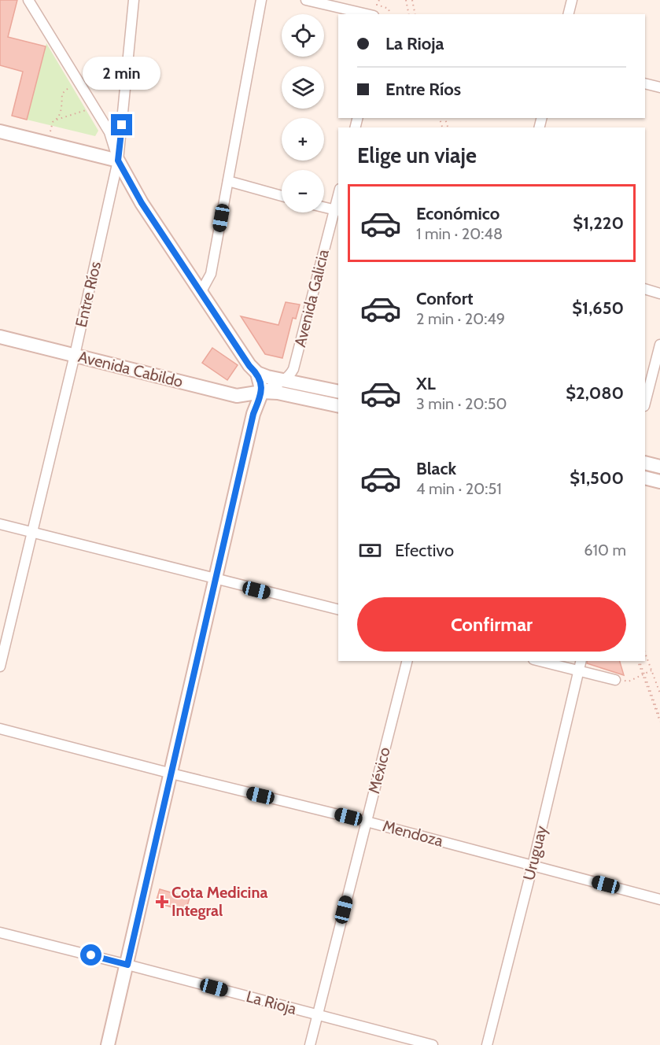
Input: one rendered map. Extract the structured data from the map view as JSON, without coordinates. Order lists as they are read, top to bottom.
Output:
{
  "streets": {
    "main road": ["Avenida Cabildo"],
    "street": [
      "Entre Ríos",
      "Avenida Galicia",
      "México",
      "Mendoza",
      "Uruguay",
      "La Rioja"
    ]
  },
  "crossings": [
    ["Entre Ríos", "Avenida Cabildo"],
    ["México", "Mendoza"],
    ["México", "La Rioja"],
    ["Mendoza", "Uruguay"]
  ],
  "places": {
    "health": ["Cota Medicina Integral"]
  },
  "page": {
    "map_buttons": ["+", "−"],
    "banner": ["La Rioja", "Entre Ríos"],
    "bubble": "2 min",
    "heading": "Elige un viaje",
    "list": [
      {
        "name": "Económico",
        "note": "1 min · 20:48",
        "value": "$1,220"
      },
      {
        "name": "Confort",
        "note": "2 min · 20:49",
        "value": "$1,650"
      },
      {
        "name": "XL",
        "note": "3 min · 20:50",
        "value": "$2,080"
      },
      {
        "name": "Black",
        "note": "4 min · 20:51",
        "value": "$1,500"
      }
    ],
    "pay": ["Efectivo", "610 m"],
    "buttons": "Confirmar"
  }
}
